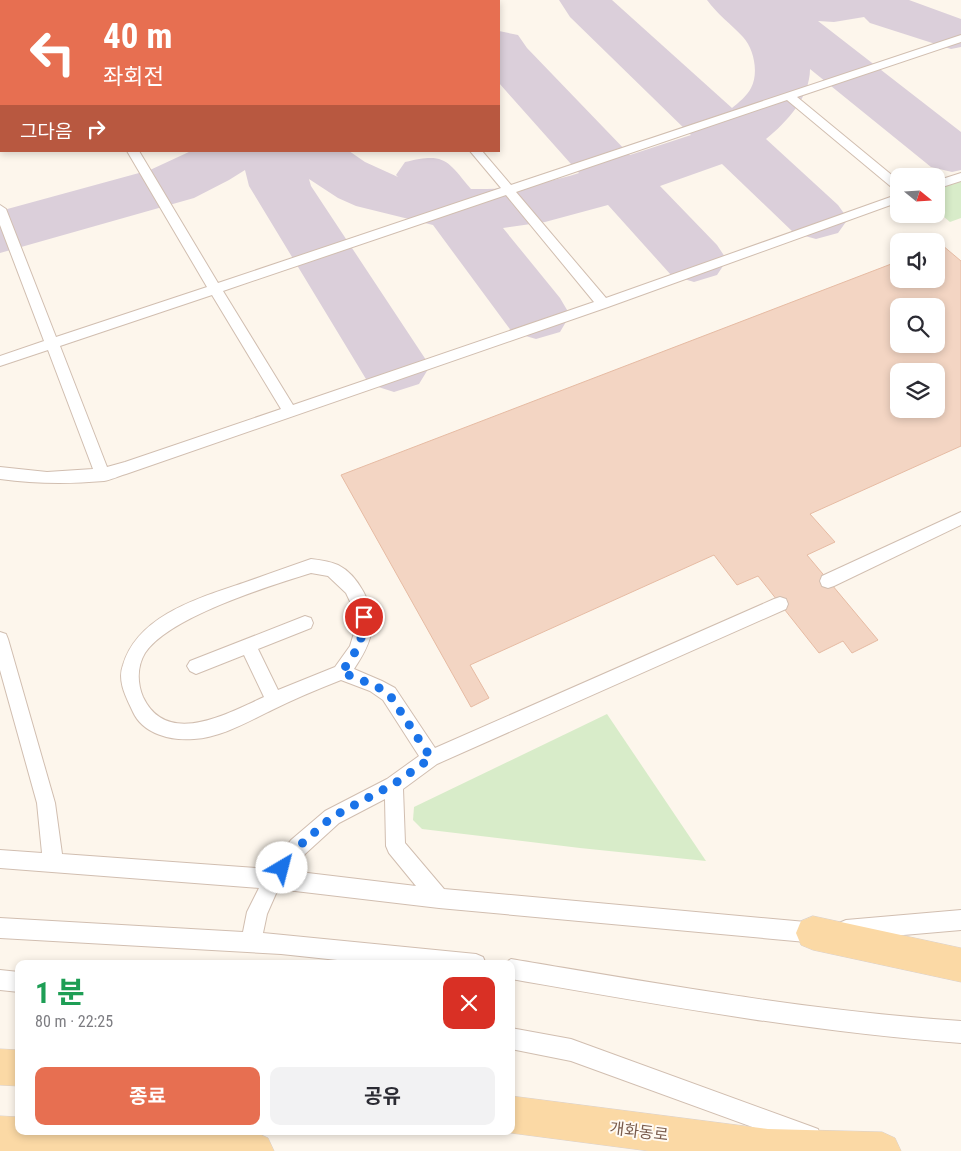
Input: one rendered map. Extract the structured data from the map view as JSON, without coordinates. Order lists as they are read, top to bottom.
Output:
{
  "streets": {
    "main road": ["개화동로"]
  },
  "north": "right",
  "page": {
    "turn": ["40 m", "좌회전"],
    "then": "그다음",
    "heading": ["1 분", "80 m · 22:25"],
    "buttons": ["종료", "공유"]
  }
}
